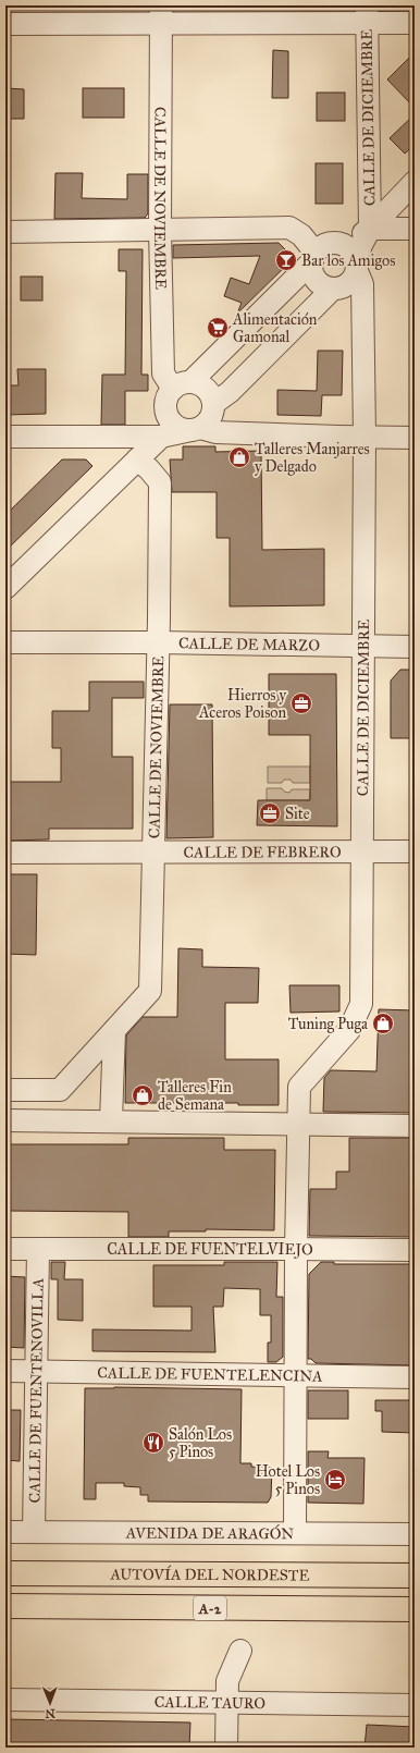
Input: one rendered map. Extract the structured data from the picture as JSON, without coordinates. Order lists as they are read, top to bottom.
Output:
{
  "streets": {
    "highway": ["AUTOVÍA DEL NORDESTE", "A-2"],
    "street": [
      "CALLE DE DICIEMBRE",
      "CALLE DE NOVIEMBRE",
      "CALLE DE MARZO",
      "CALLE DE FEBRERO",
      "CALLE DE FUENTELVIEJO",
      "CALLE DE FUENTELENCINA",
      "CALLE DE FUENTENOVILLA",
      "AVENIDA DE ARAGÓN",
      "CALLE TAURO"
    ]
  },
  "crossings": [
    ["CALLE DE DICIEMBRE", "CALLE DE MARZO"],
    ["CALLE DE DICIEMBRE", "CALLE DE FEBRERO"],
    ["CALLE DE DICIEMBRE", "CALLE DE FUENTELVIEJO"],
    ["CALLE DE DICIEMBRE", "CALLE DE FUENTELENCINA"],
    ["CALLE DE DICIEMBRE", "AVENIDA DE ARAGÓN"],
    ["CALLE DE NOVIEMBRE", "CALLE DE MARZO"],
    ["CALLE DE NOVIEMBRE", "CALLE DE FEBRERO"],
    ["CALLE DE FUENTELVIEJO", "CALLE DE FUENTENOVILLA"],
    ["CALLE DE FUENTELENCINA", "CALLE DE FUENTENOVILLA"],
    ["CALLE DE FUENTENOVILLA", "AVENIDA DE ARAGÓN"]
  ],
  "places": {
    "bar": ["Bar los Amigos"],
    "supermarket": ["Alimentación Gamonal"],
    "shop": ["Talleres Manjarres y Delgado", "Tuning Puga", "Talleres Fin de Semana"],
    "office": ["Hierros y Aceros Poison", "Site"],
    "restaurant": ["Salón Los 5 Pinos"],
    "hotel": ["Hotel Los 5 Pinos"]
  },
  "north": "bottom"
}
